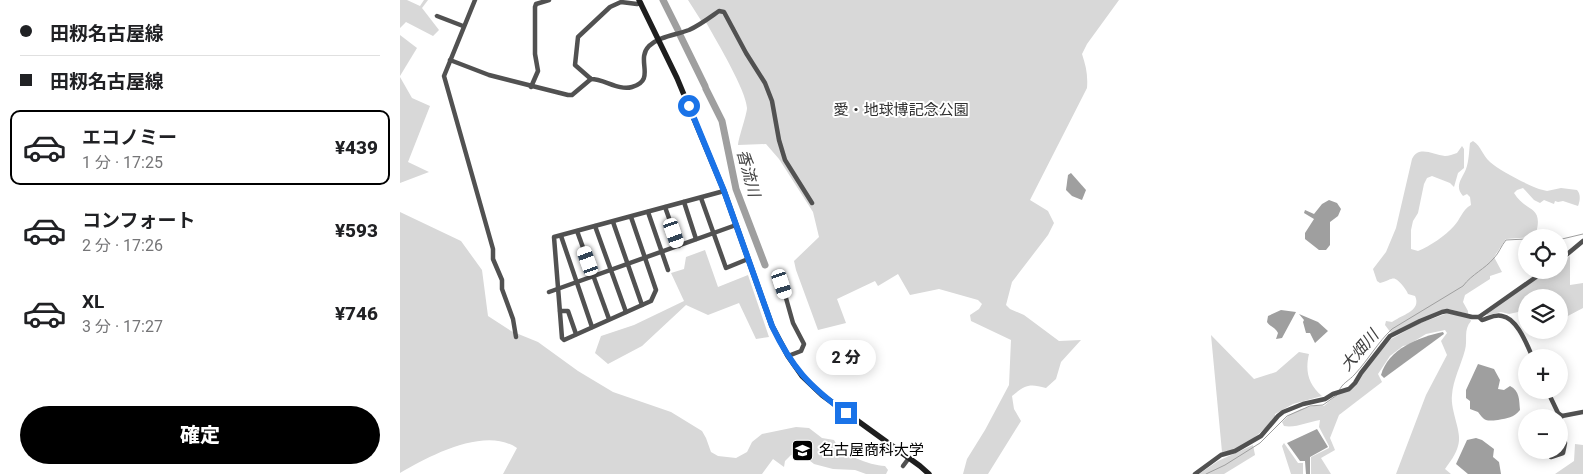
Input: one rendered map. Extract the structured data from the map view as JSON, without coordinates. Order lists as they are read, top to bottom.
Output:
{
  "water": ["香流川", "大畑川"],
  "parks": ["愛・地球博記念公園"],
  "places": {
    "school or university": ["名古屋商科大学"]
  },
  "page": {
    "banner": ["田籾名古屋線", "田籾名古屋線"],
    "list": [
      {
        "name": "エコノミー",
        "note": "1 分 · 17:25",
        "value": "¥439"
      },
      {
        "name": "コンフォート",
        "note": "2 分 · 17:26",
        "value": "¥593"
      },
      {
        "name": "XL",
        "note": "3 分 · 17:27",
        "value": "¥746"
      }
    ],
    "map_buttons": ["+", "−"],
    "bubble": "2 分",
    "buttons": "確定"
  }
}
